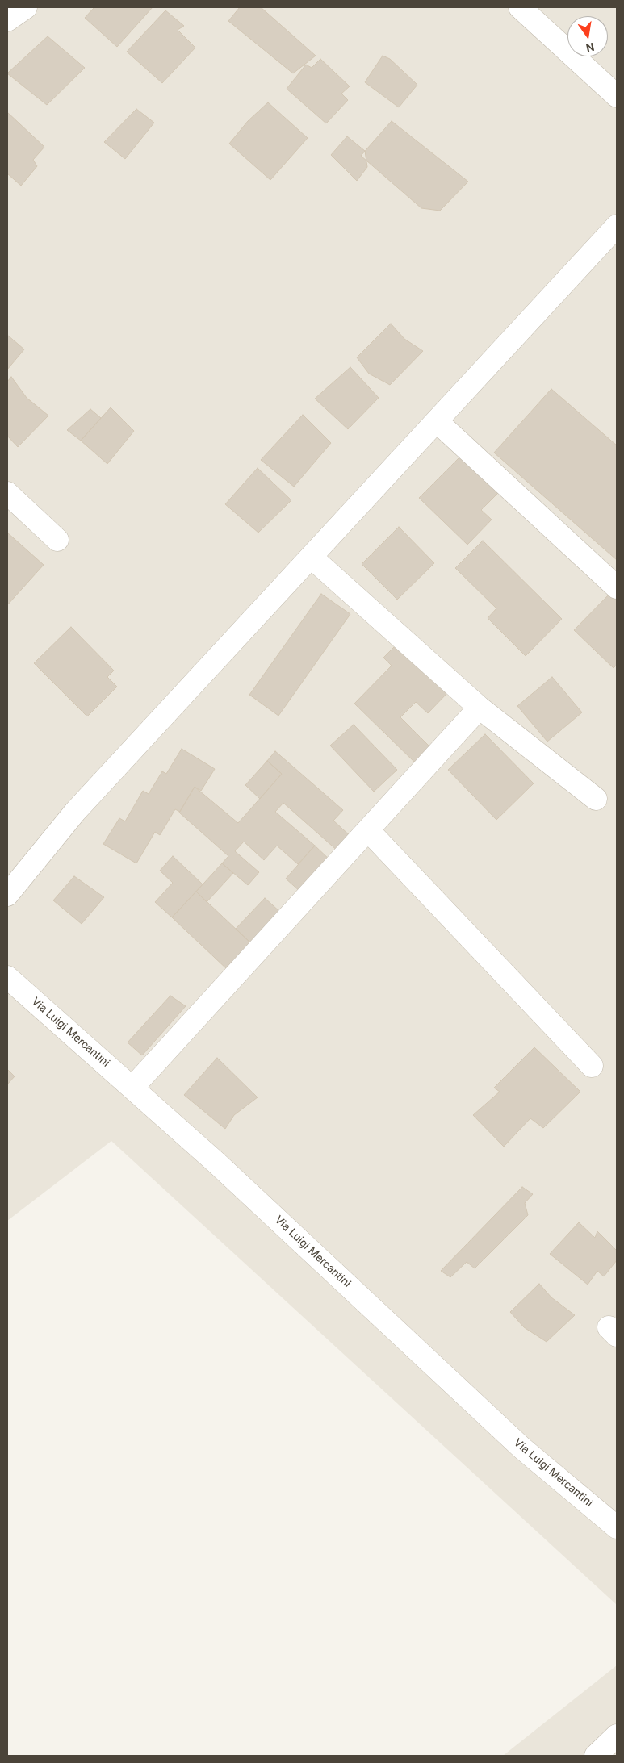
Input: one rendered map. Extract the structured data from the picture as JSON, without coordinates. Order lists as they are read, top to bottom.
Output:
{
  "streets": {
    "street": ["Via Luigi Mercantini"]
  },
  "north": "bottom"
}
